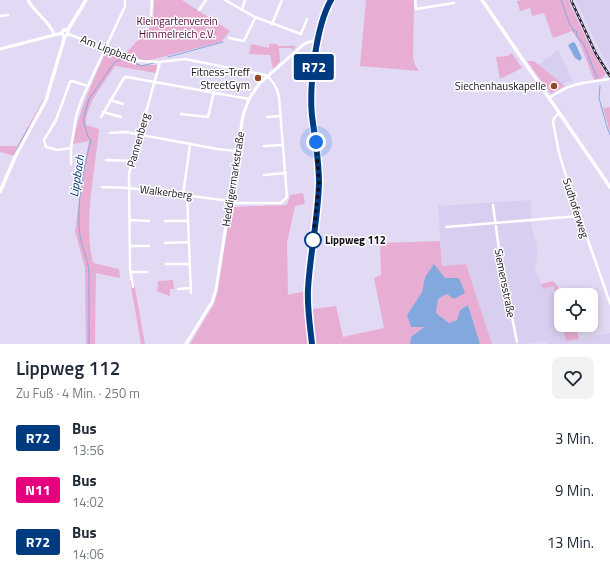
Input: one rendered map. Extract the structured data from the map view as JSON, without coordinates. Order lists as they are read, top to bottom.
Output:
{
  "streets": {
    "street": [
      "Am Lippbach",
      "Pannenberg",
      "Heddigermarkstraße",
      "Walkerberg",
      "Sudhoferweg",
      "Siemensstraße"
    ]
  },
  "crossings": [
    ["Am Lippbach", "Pannenberg"],
    ["Am Lippbach", "Heddigermarkstraße"],
    ["Pannenberg", "Walkerberg"],
    ["Heddigermarkstraße", "Walkerberg"]
  ],
  "water": ["Lippbach"],
  "parks": ["Kleingartenverein Himmelreich e.V."],
  "places": ["Fitness-Treff StreetGym", "Siechenhauskapelle", "Lippweg 112"],
  "lines": ["bus line R72"],
  "page": {
    "on_map": "R72",
    "heading": ["Lippweg 112", "Zu Fuß · 4 Min. · 250 m"],
    "list": [
      {
        "mark": "R72",
        "name": "Bus",
        "note": "13:56",
        "value": "3 Min."
      },
      {
        "mark": "N11",
        "name": "Bus",
        "note": "14:02",
        "value": "9 Min."
      },
      {
        "mark": "R72",
        "name": "Bus",
        "note": "14:06",
        "value": "13 Min."
      }
    ]
  }
}
